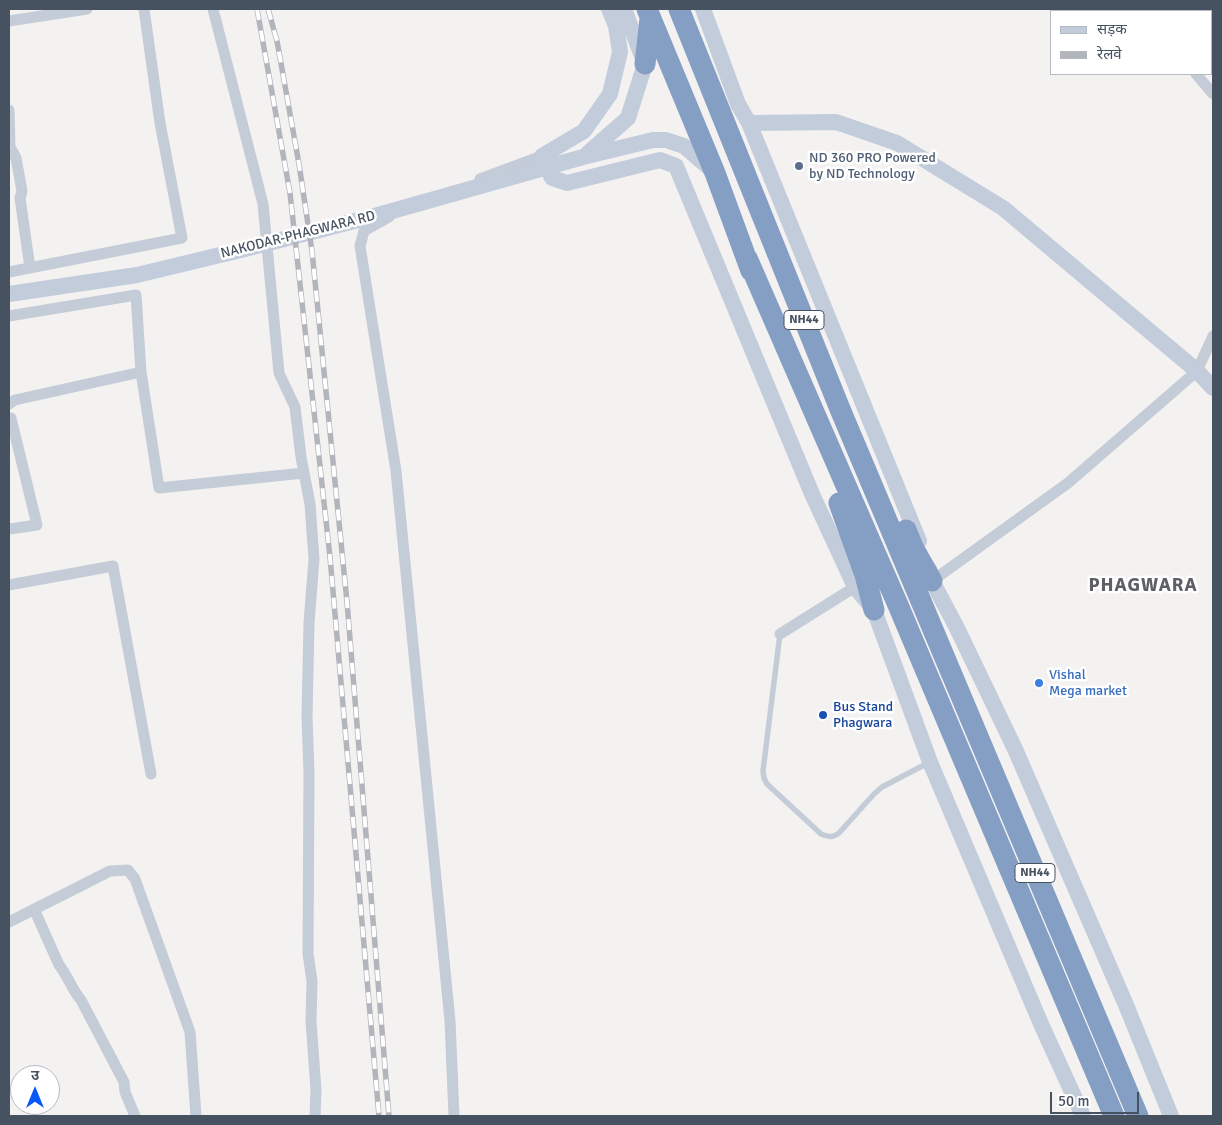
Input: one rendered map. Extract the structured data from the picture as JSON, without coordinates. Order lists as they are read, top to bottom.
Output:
{
  "streets": {
    "highway": ["NH44"],
    "main road": ["NAKODAR-PHAGWARA RD"]
  },
  "crossings": [
    ["NAKODAR-PHAGWARA RD", "NH44"]
  ],
  "districts": ["PHAGWARA"],
  "places": ["ND 360 PRO Powered by ND Technology", "Vishal Mega market", "Bus Stand Phagwara"],
  "legend": ["सड़क", "रेलवे"],
  "scale_bar": "50 m",
  "north": "top"
}
